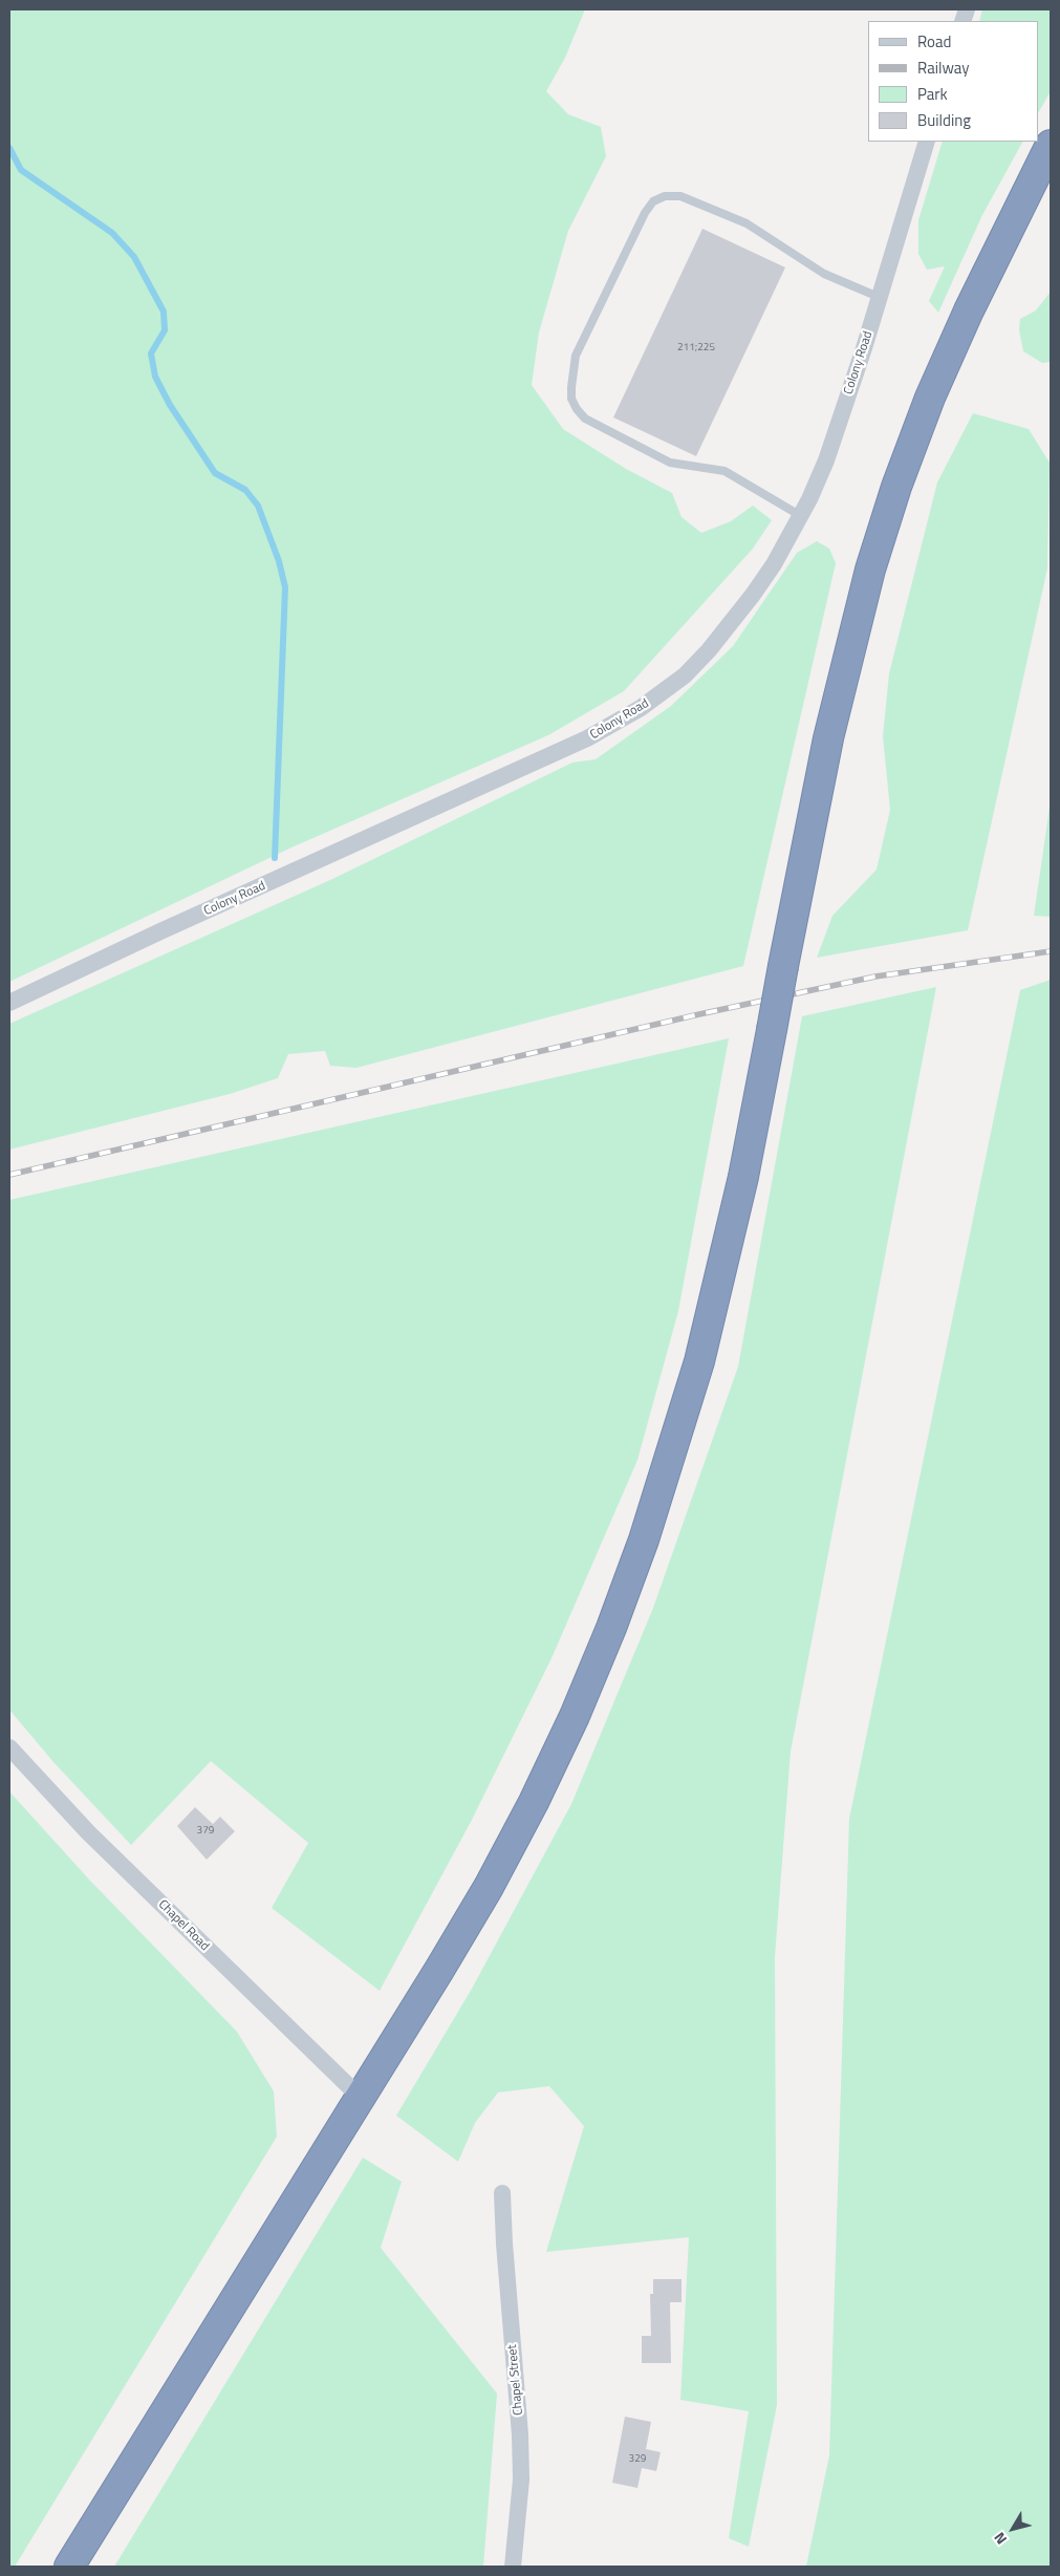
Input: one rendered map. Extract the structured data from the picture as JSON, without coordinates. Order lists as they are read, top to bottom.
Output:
{
  "streets": {
    "street": ["Colony Road", "Chapel Road", "Chapel Street"]
  },
  "house_numbers": ["211;225", "379", "329"],
  "legend": [
    "Road",
    "Railway",
    "Park",
    "Building"
  ],
  "north": "bottom left"
}
